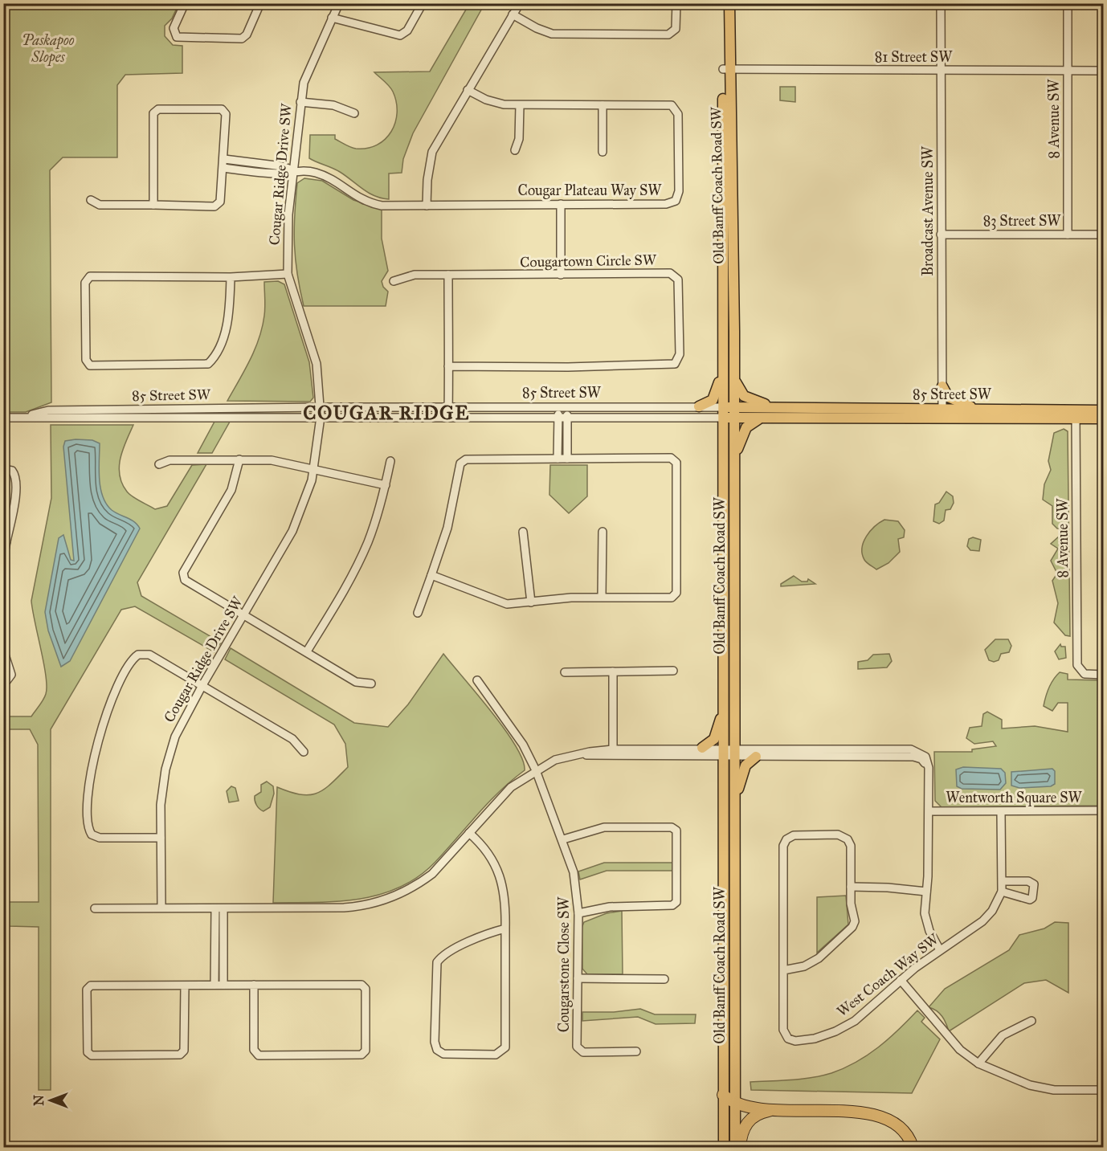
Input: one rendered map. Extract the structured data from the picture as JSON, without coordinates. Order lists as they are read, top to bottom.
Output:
{
  "streets": {
    "main road": ["Old Banff Coach Road SW", "85 Street SW"],
    "street": [
      "81 Street SW",
      "8 Avenue SW",
      "Cougar Ridge Drive SW",
      "Cougar Plateau Way SW",
      "Broadcast Avenue SW",
      "83 Street SW",
      "Cougartown Circle SW",
      "Wentworth Square SW",
      "Cougarstone Close SW",
      "West Coach Way SW"
    ]
  },
  "crossings": [
    ["81 Street SW", "8 Avenue SW"],
    ["81 Street SW", "Old Banff Coach Road SW"],
    ["81 Street SW", "Broadcast Avenue SW"],
    ["8 Avenue SW", "83 Street SW"],
    ["8 Avenue SW", "85 Street SW"],
    ["Cougar Ridge Drive SW", "Cougar Plateau Way SW"],
    ["Cougar Ridge Drive SW", "85 Street SW"],
    ["Old Banff Coach Road SW", "85 Street SW"],
    ["Broadcast Avenue SW", "83 Street SW"],
    ["Broadcast Avenue SW", "85 Street SW"],
    ["Wentworth Square SW", "West Coach Way SW"]
  ],
  "districts": ["COUGAR RIDGE"],
  "parks": ["Paskapoo Slopes"],
  "north": "left"
}
